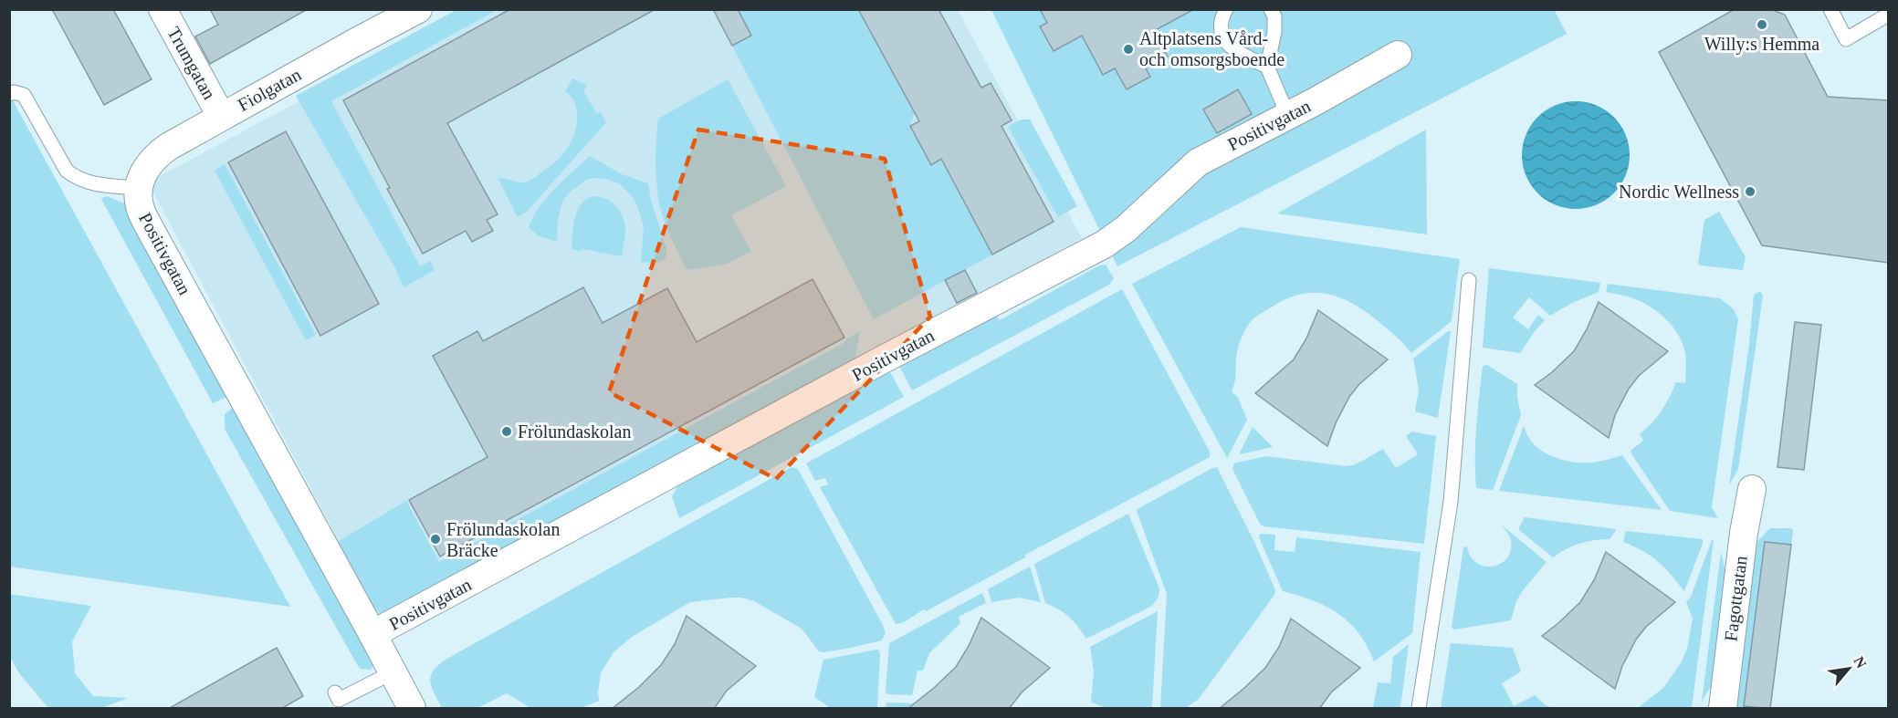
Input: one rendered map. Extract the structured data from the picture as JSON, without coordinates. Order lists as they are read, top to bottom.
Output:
{
  "streets": {
    "street": [
      "Trumgatan",
      "Fiolgatan",
      "Positivgatan",
      "Fagottgatan"
    ]
  },
  "crossings": [
    ["Trumgatan", "Fiolgatan"],
    ["Fiolgatan", "Positivgatan"]
  ],
  "places": [
    "Willy:s Hemma",
    "Altplatsens Vård- och omsorgsboende",
    "Nordic Wellness",
    "Frölundaskolan",
    "Frölundaskolan Bräcke"
  ],
  "north": "top right"
}
